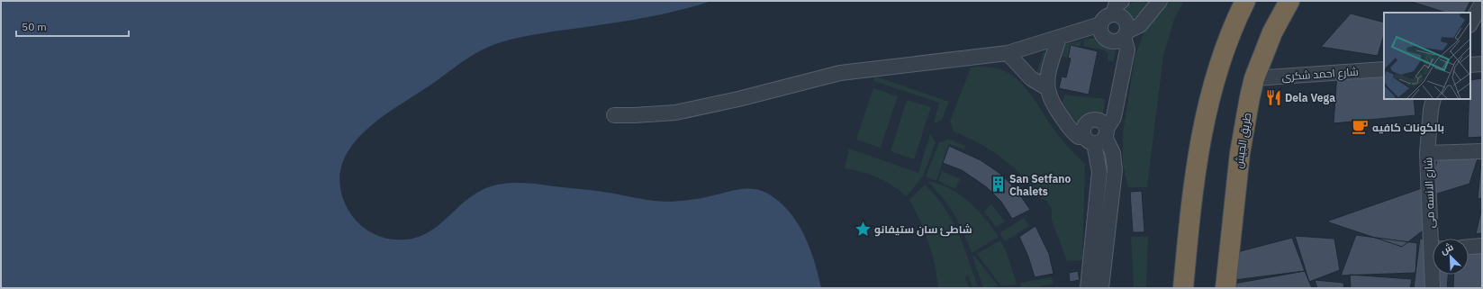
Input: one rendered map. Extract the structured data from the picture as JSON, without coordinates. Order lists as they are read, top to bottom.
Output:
{
  "streets": {
    "highway": ["طريق الجيش"],
    "street": ["شارع احمد شكرى", "شارع الانسه مى"]
  },
  "crossings": [
    ["شارع احمد شكرى", "طريق الجيش"]
  ],
  "places": {
    "restaurant": ["Dela Vega"],
    "cafe": ["بالكونات كافيه"],
    "building": ["San Setfano Chalets"],
    "place": ["شاطئ سان ستيفانو"]
  },
  "scale_bar": "50 m",
  "north": "top left"
}
